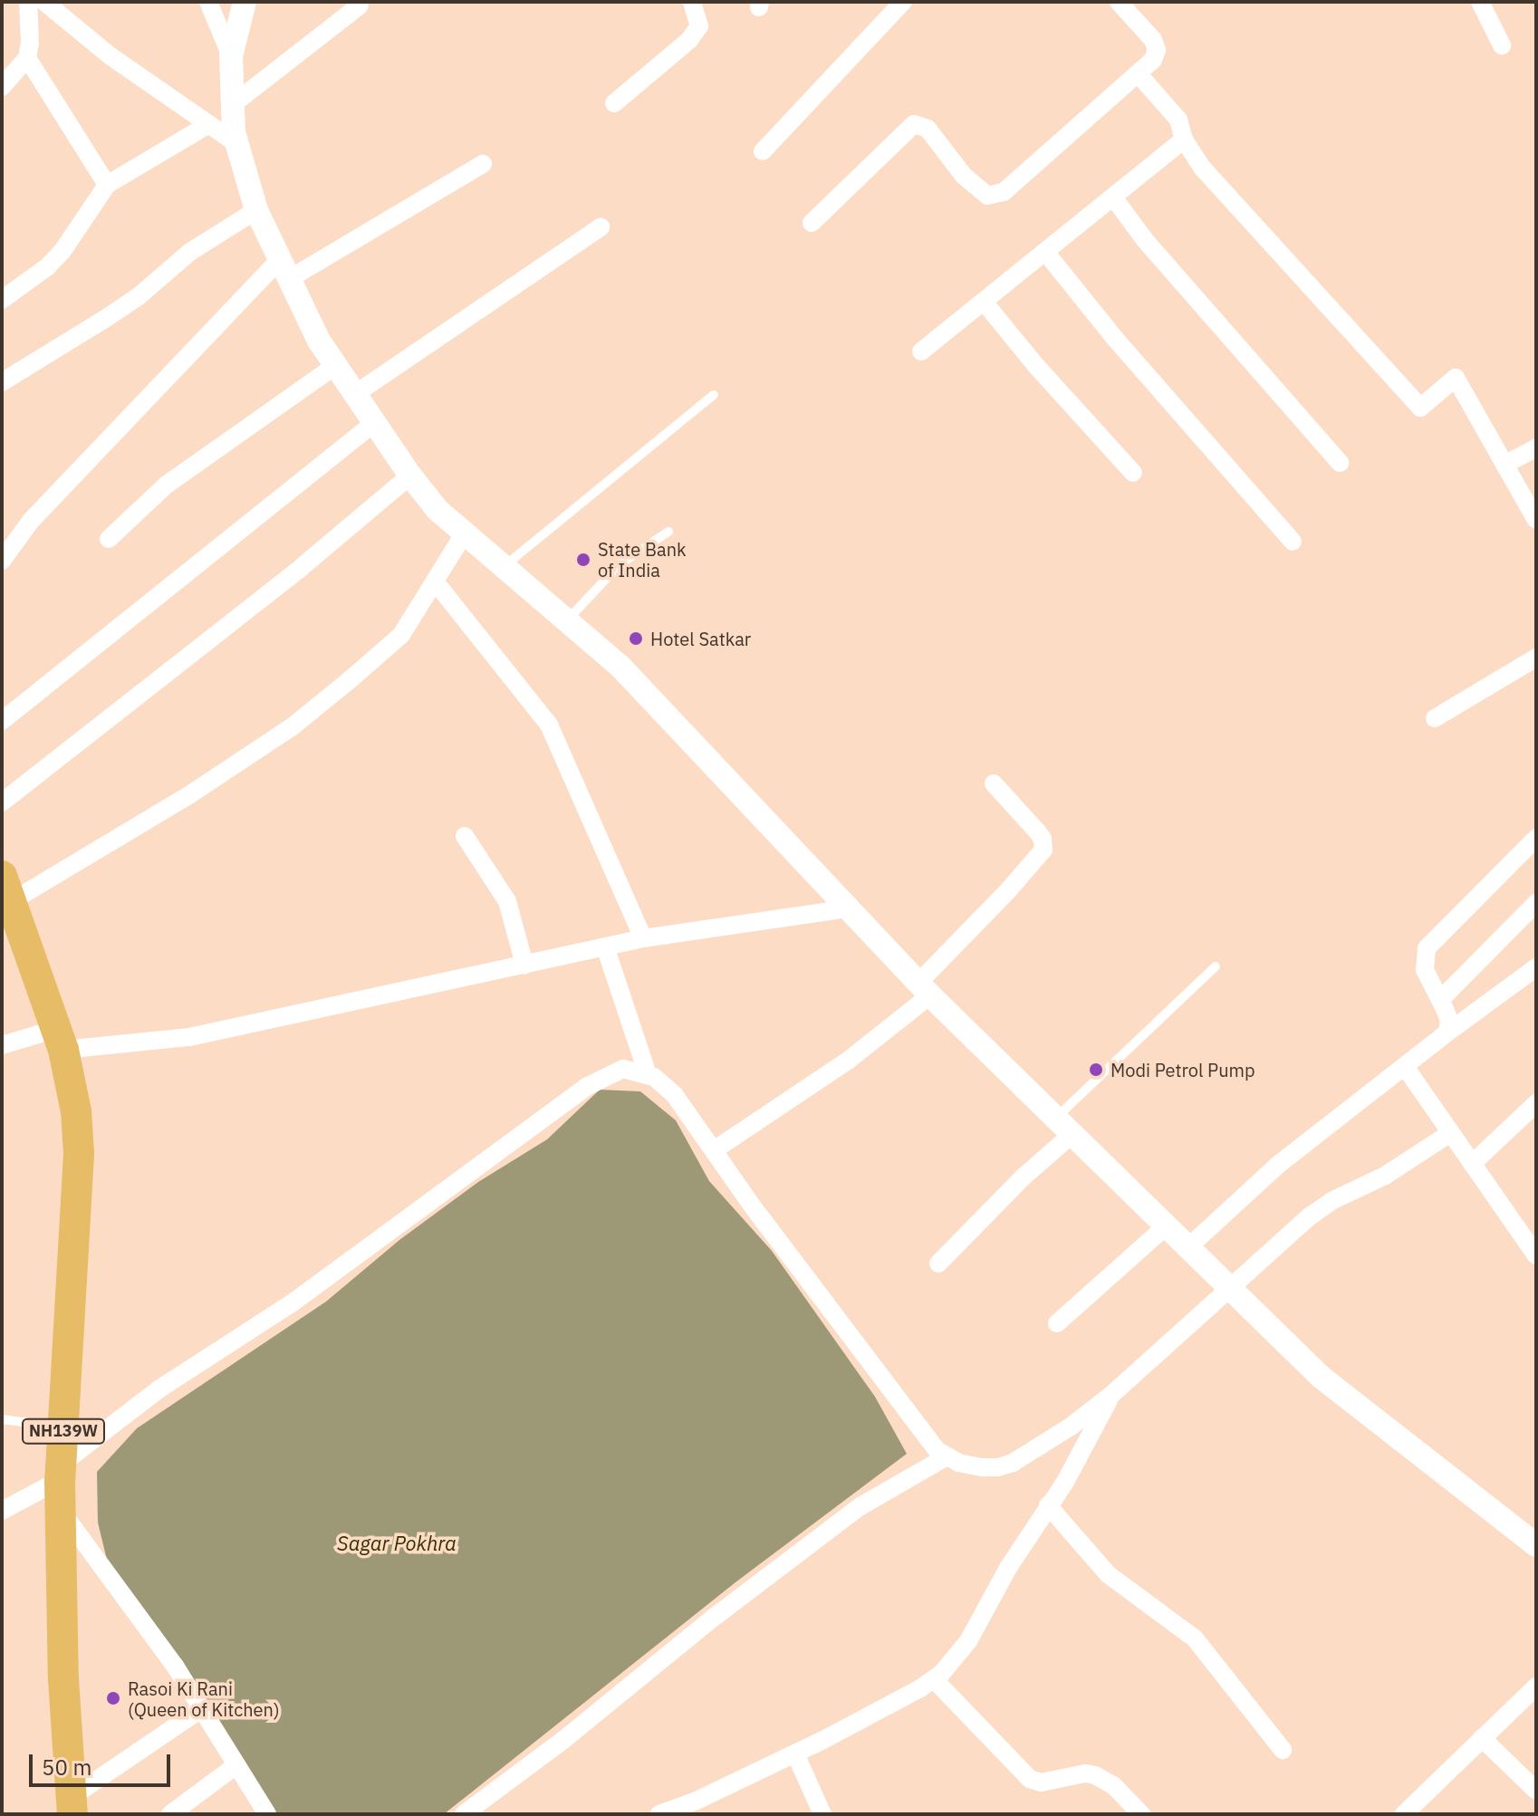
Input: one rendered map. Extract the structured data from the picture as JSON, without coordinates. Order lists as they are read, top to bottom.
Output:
{
  "streets": {
    "highway": ["NH139W"]
  },
  "water": ["Sagar Pokhra"],
  "places": [
    "State Bank of India",
    "Hotel Satkar",
    "Modi Petrol Pump",
    "Rasoi Ki Rani (Queen of Kitchen)"
  ],
  "scale_bar": "50 m"
}
